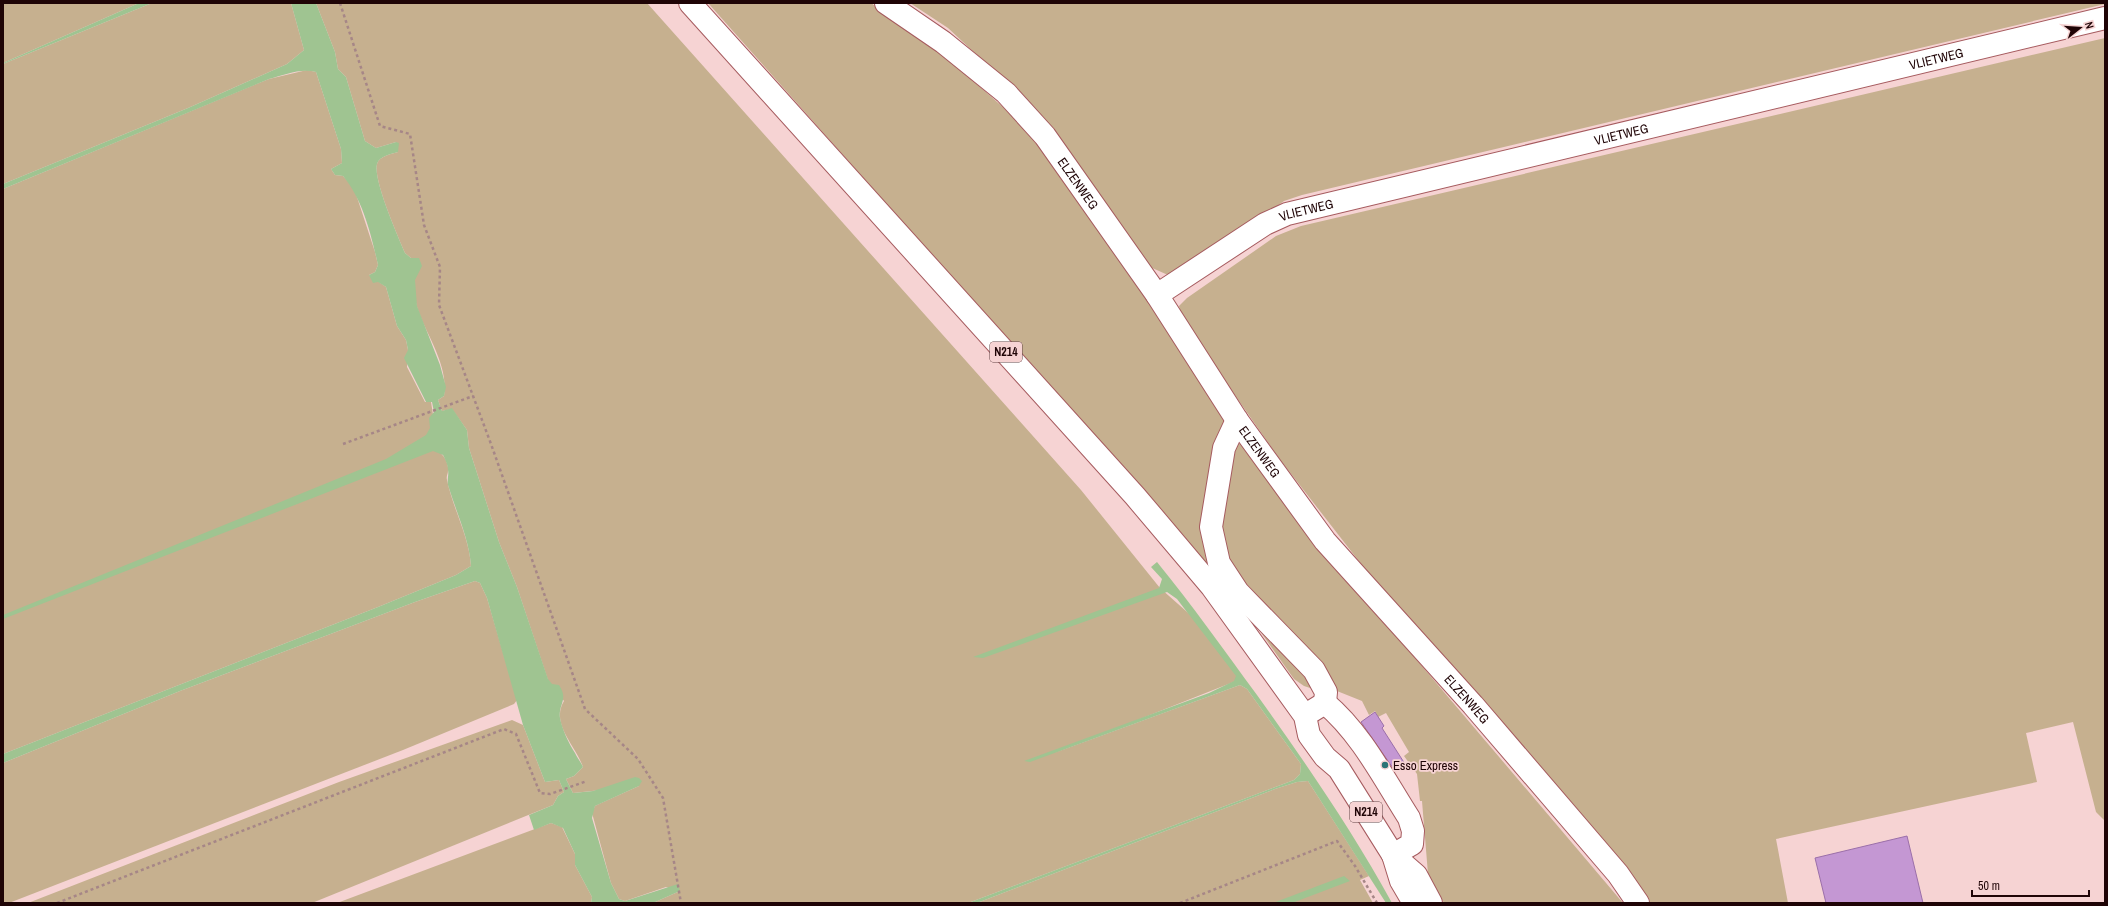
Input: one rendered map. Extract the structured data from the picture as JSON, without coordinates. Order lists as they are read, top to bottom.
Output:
{
  "streets": {
    "street": ["VLIETWEG", "ELZENWEG", "N214"]
  },
  "crossings": [
    ["VLIETWEG", "ELZENWEG"]
  ],
  "places": ["Esso Express"],
  "scale_bar": "50 m",
  "north": "right"
}
